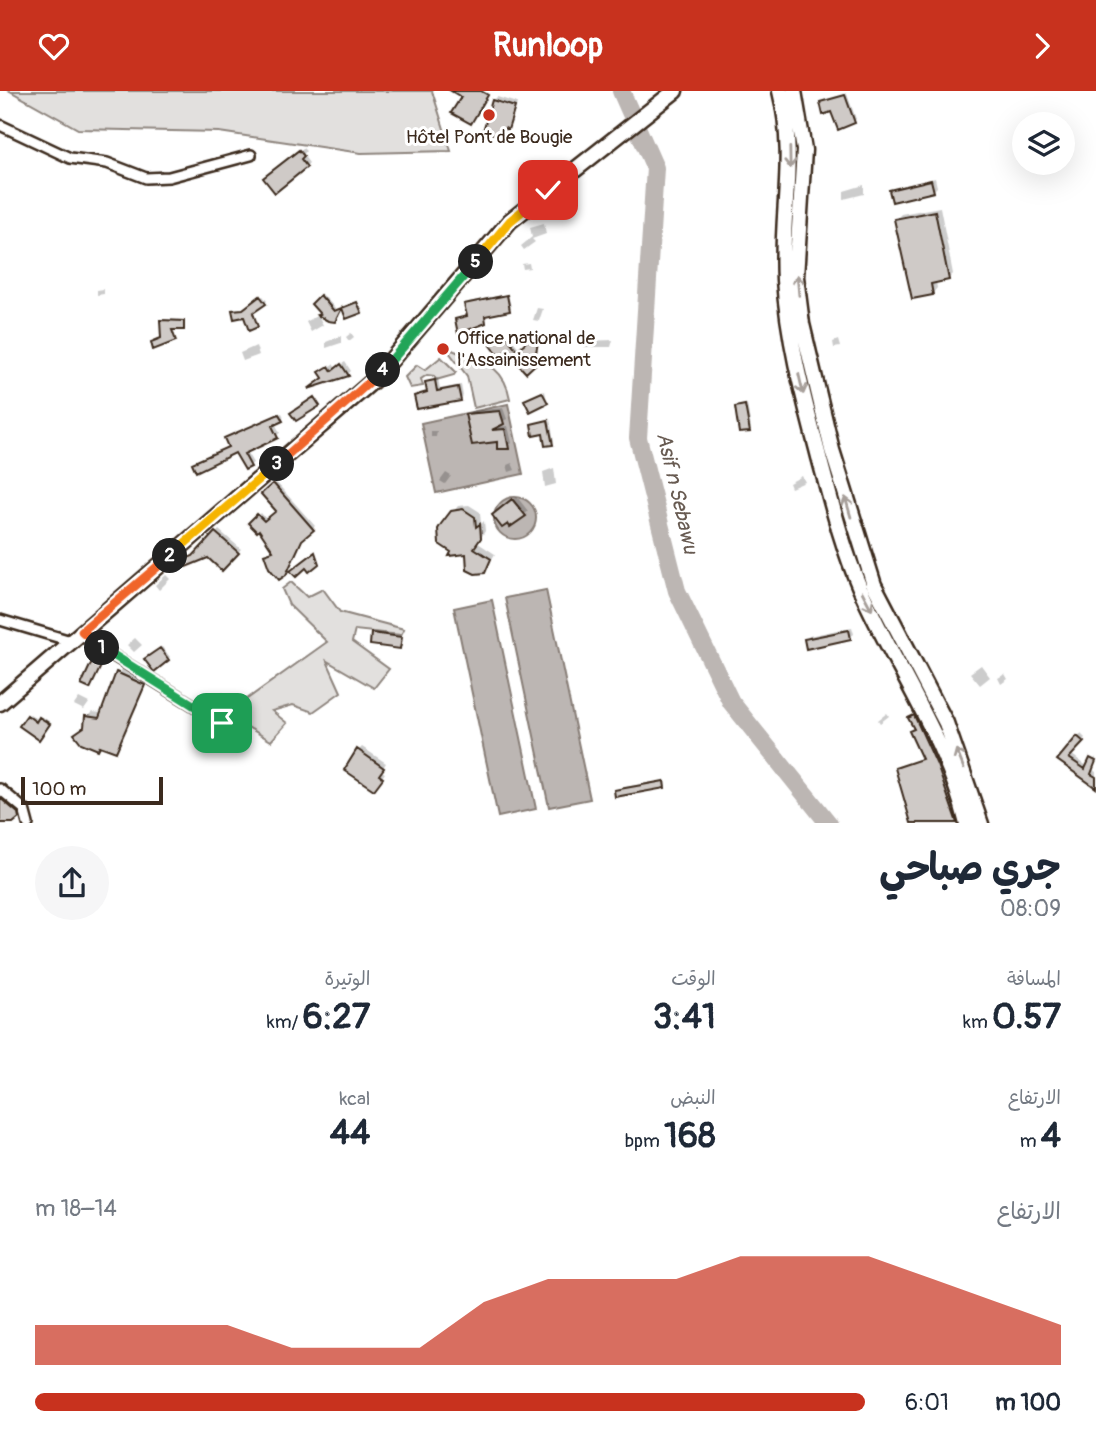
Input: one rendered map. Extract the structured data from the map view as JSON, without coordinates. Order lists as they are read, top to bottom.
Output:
{
  "water": ["Asif n Sebawu"],
  "places": ["Hôtel Pont de Bougie", "Office national de l'Assainissement"],
  "scale_bar": "100 m",
  "page": {
    "header": "Runloop",
    "pins": [
      "5",
      "4",
      "3",
      "2",
      "1"
    ],
    "scale": "100 m",
    "heading": ["جري صباحي", "08:09"],
    "stats": [
      ["المسافة", "0.57 km"],
      ["الوقت", "3:41"],
      ["الوتيرة", "6:27 /km"],
      ["الارتفاع", "4 m"],
      ["النبض", "168 bpm"],
      ["kcal", "44"]
    ],
    "chart": ["الارتفاع", "14–18 m"],
    "list": [
      {
        "name": "100 m",
        "note": "6:01"
      }
    ]
  }
}
